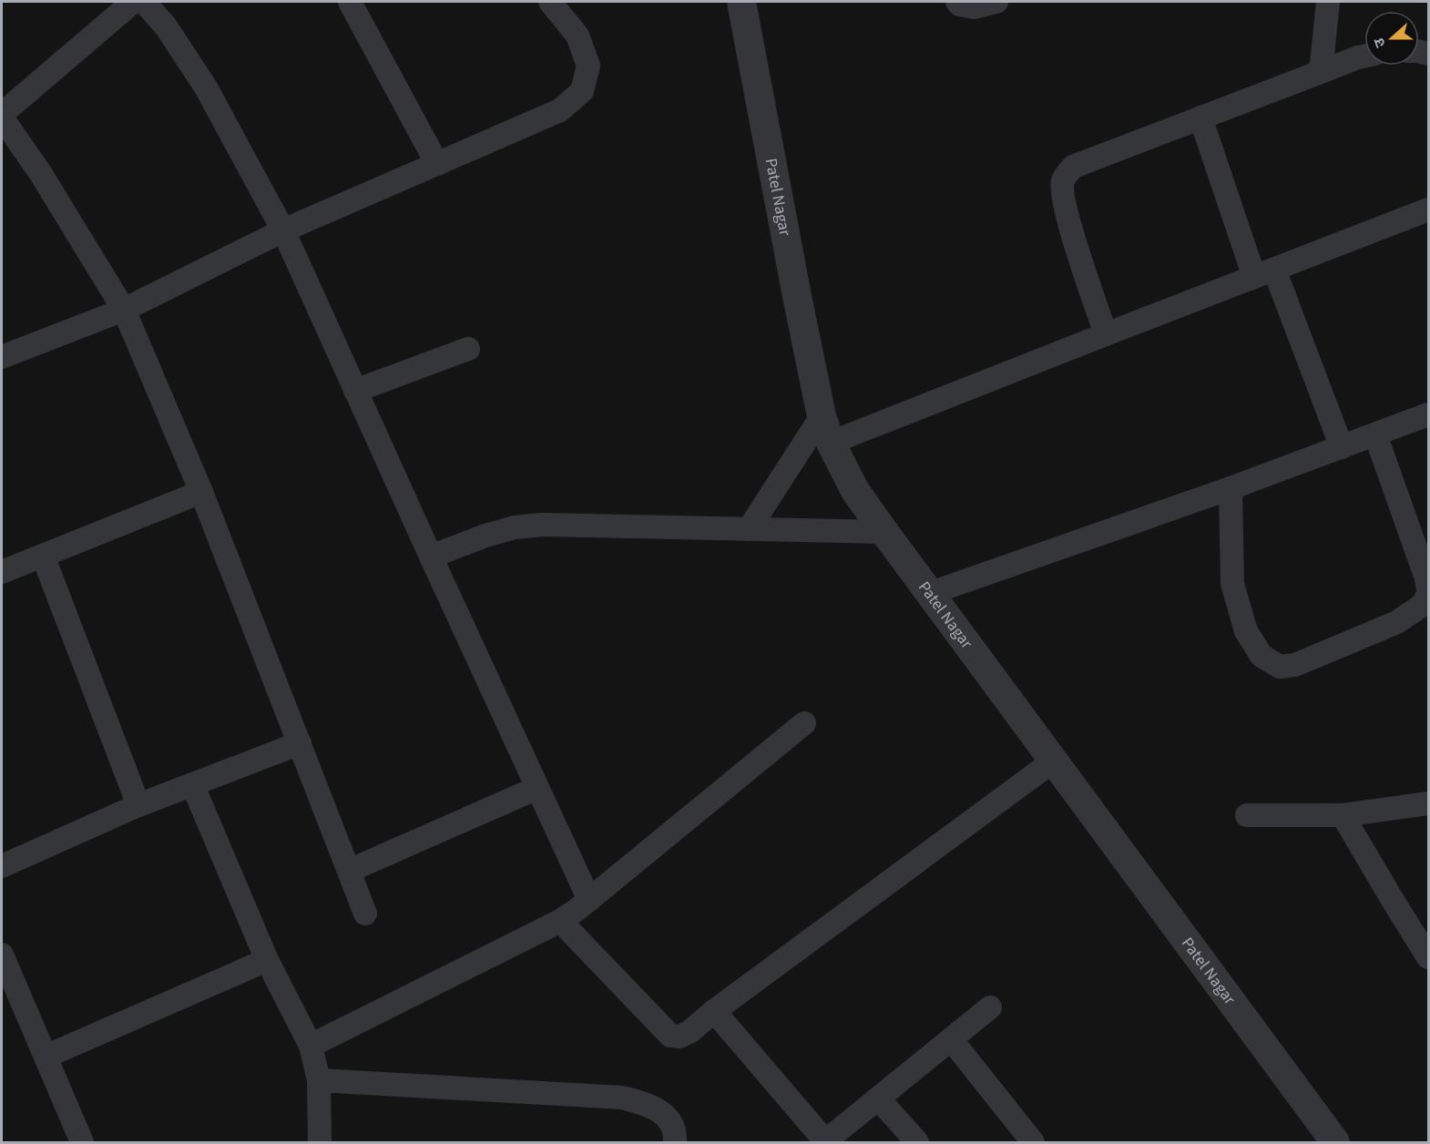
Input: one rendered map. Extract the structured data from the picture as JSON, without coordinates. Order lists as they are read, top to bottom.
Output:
{
  "streets": {
    "street": ["Patel Nagar"]
  },
  "north": "left"
}
